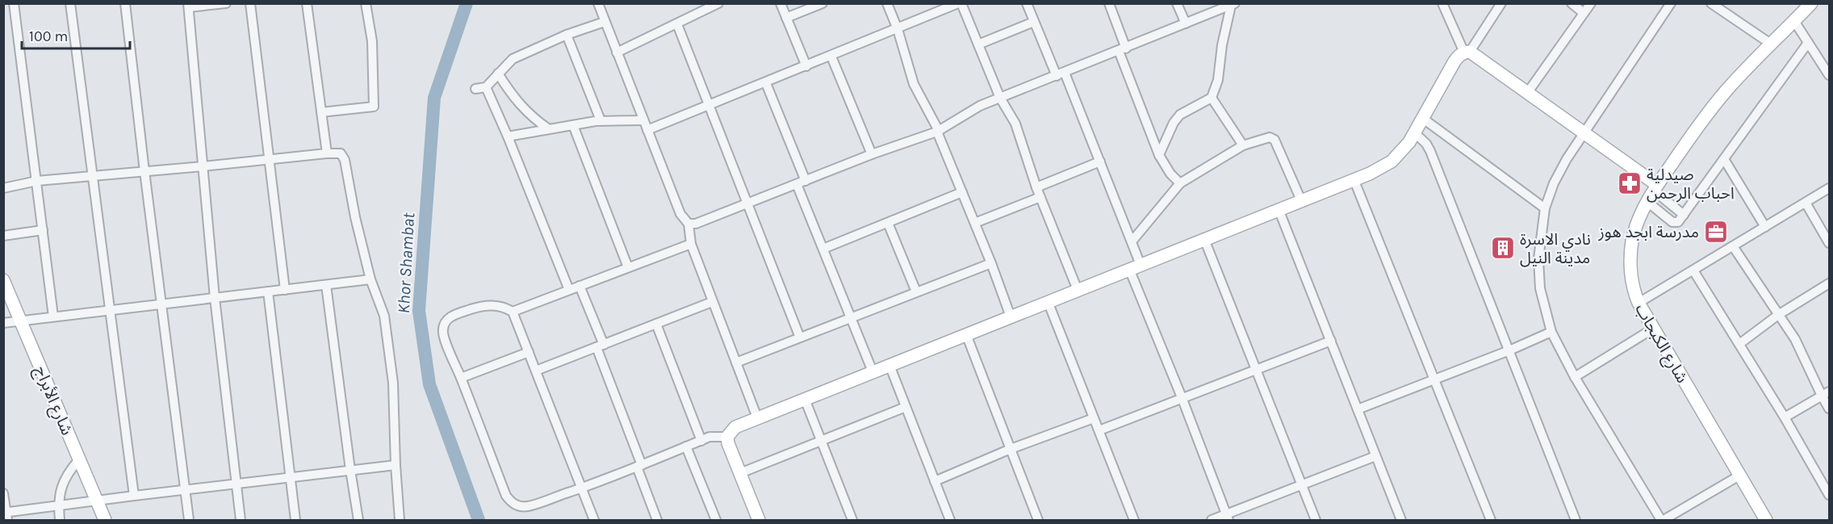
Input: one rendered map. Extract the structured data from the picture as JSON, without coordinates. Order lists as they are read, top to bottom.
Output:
{
  "streets": {
    "street": ["شارع الكبجاب", "شارع الأبراج"]
  },
  "water": ["Khor Shambat"],
  "places": {
    "pharmacy": ["صيدلية احباب الرحمن"],
    "office": ["مدرسة ابجد هوز"],
    "building": ["نادي الاسرة مدينة النيل"]
  },
  "scale_bar": "100 m"
}
